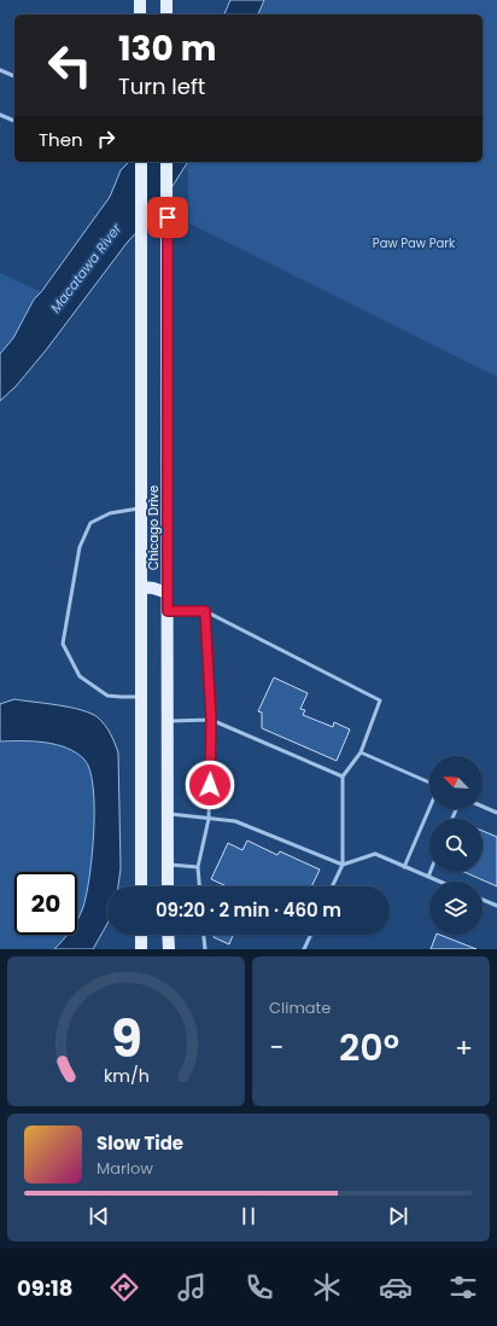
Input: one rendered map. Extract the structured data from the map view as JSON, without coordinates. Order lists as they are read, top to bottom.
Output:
{
  "streets": {
    "main road": ["Chicago Drive"]
  },
  "water": ["Macatawa River"],
  "parks": ["Paw Paw Park"],
  "north": "top left",
  "page": {
    "turn": ["130 m", "Turn left"],
    "then": "Then",
    "limit": "20",
    "trip": "09:20 · 2 min · 460 m",
    "tile": "Climate",
    "heat": ["−", "20°", "+"],
    "song": ["Slow Tide", "Marlow"],
    "tabs": "09:18",
    "gauge": ["9", "km/h"]
  }
}
